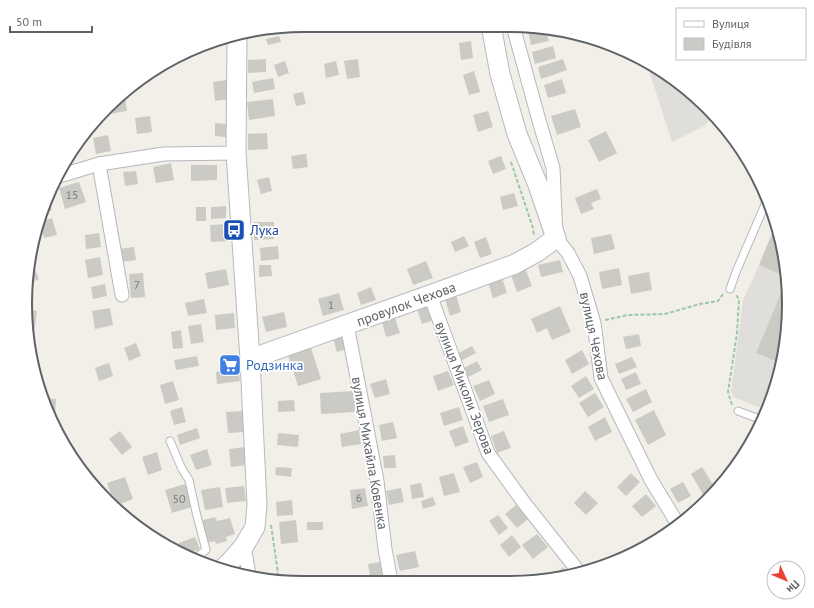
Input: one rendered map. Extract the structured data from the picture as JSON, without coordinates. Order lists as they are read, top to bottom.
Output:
{
  "streets": {
    "main road": ["провулок Чехова", "вулиця Чехова"],
    "street": ["вулиця Миколи Зерова", "вулиця Михайла Ковенка"]
  },
  "crossings": [
    ["провулок Чехова", "вулиця Чехова"],
    ["провулок Чехова", "вулиця Миколи Зерова"],
    ["провулок Чехова", "вулиця Михайла Ковенка"]
  ],
  "places": {
    "bus stop": ["Лука"],
    "supermarket": ["Родзинка"]
  },
  "house_numbers": [
    "15",
    "7",
    "1",
    "6",
    "50"
  ],
  "legend": ["Вулиця", "Будівля"],
  "scale_bar": "50 m",
  "north": "bottom right"
}
